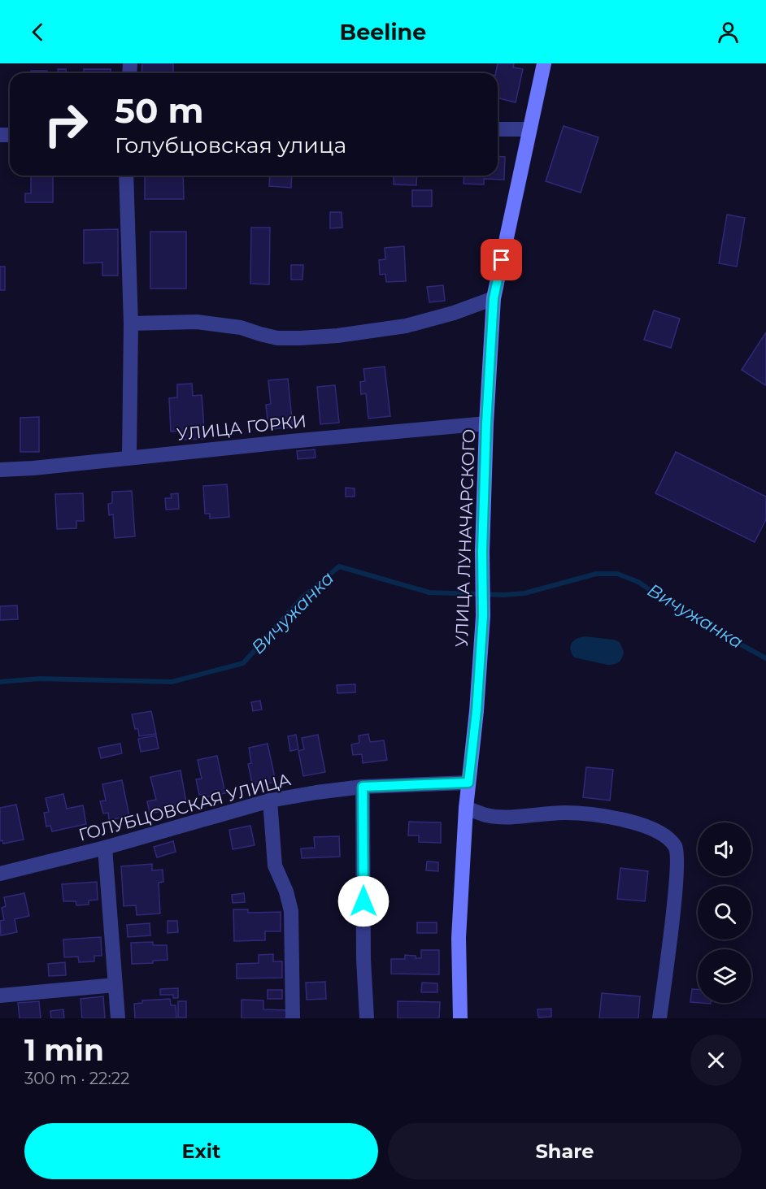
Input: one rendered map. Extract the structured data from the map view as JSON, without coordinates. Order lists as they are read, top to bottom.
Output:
{
  "streets": {
    "main road": ["УЛИЦА ЛУНАЧАРСКОГО"],
    "street": ["УЛИЦА ГОРКИ", "ГОЛУБЦОВСКАЯ УЛИЦА"]
  },
  "crossings": [
    ["УЛИЦА ГОРКИ", "УЛИЦА ЛУНАЧАРСКОГО"],
    ["УЛИЦА ЛУНАЧАРСКОГО", "ГОЛУБЦОВСКАЯ УЛИЦА"]
  ],
  "water": ["Вичужанка"],
  "page": {
    "header": "Beeline",
    "turn": ["50 m", "Голубцовская улица"],
    "heading": ["1 min", "300 m · 22:22"],
    "buttons": ["Exit", "Share"]
  }
}
